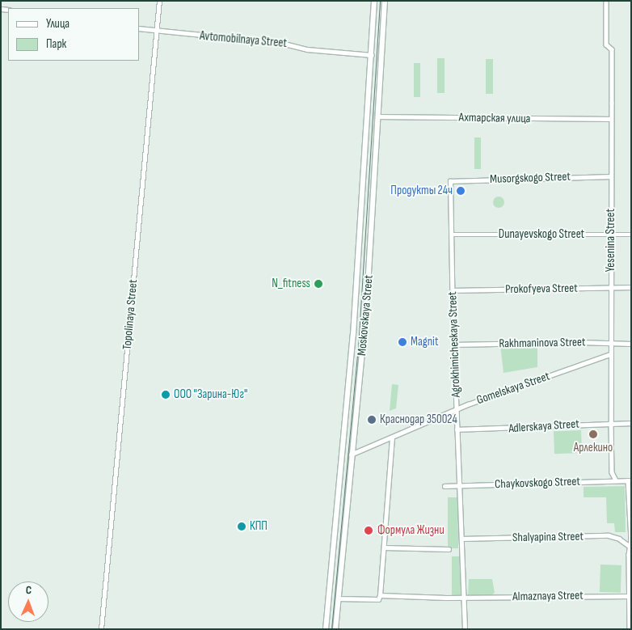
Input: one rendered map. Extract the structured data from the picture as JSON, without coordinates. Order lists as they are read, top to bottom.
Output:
{
  "streets": {
    "street": [
      "Avtomobilnaya Street",
      "Ахтарская улица",
      "Musorgskogo Street",
      "Dunayevskogo Street",
      "Yesenina Street",
      "Prokofyeva Street",
      "Topolinaya Street",
      "Moskovskaya Street",
      "Rakhmaninova Street",
      "Agrokhimicheskaya Street",
      "Gomelskaya Street",
      "Adlerskaya Street",
      "Chaykovskogo Street",
      "Shalyapina Street",
      "Almaznaya Street"
    ]
  },
  "crossings": [
    ["Avtomobilnaya Street", "Topolinaya Street"],
    ["Avtomobilnaya Street", "Moskovskaya Street"],
    ["Ахтарская улица", "Yesenina Street"],
    ["Ахтарская улица", "Moskovskaya Street"],
    ["Musorgskogo Street", "Yesenina Street"],
    ["Musorgskogo Street", "Agrokhimicheskaya Street"],
    ["Dunayevskogo Street", "Yesenina Street"],
    ["Dunayevskogo Street", "Agrokhimicheskaya Street"],
    ["Yesenina Street", "Prokofyeva Street"],
    ["Yesenina Street", "Rakhmaninova Street"],
    ["Yesenina Street", "Gomelskaya Street"],
    ["Yesenina Street", "Adlerskaya Street"],
    ["Yesenina Street", "Chaykovskogo Street"],
    ["Prokofyeva Street", "Agrokhimicheskaya Street"],
    ["Moskovskaya Street", "Gomelskaya Street"],
    ["Moskovskaya Street", "Almaznaya Street"],
    ["Rakhmaninova Street", "Agrokhimicheskaya Street"],
    ["Agrokhimicheskaya Street", "Gomelskaya Street"],
    ["Agrokhimicheskaya Street", "Adlerskaya Street"],
    ["Agrokhimicheskaya Street", "Chaykovskogo Street"],
    ["Agrokhimicheskaya Street", "Shalyapina Street"],
    ["Agrokhimicheskaya Street", "Almaznaya Street"]
  ],
  "places": [
    "Продукты 24ч",
    "N_fitness",
    "Magnit",
    "ООО \"Зарина-Юг\"",
    "Краснодар 350024",
    "Арлекино",
    "КПП",
    "Формула Жизни"
  ],
  "legend": ["Улица", "Парк"],
  "north": "top"
}
